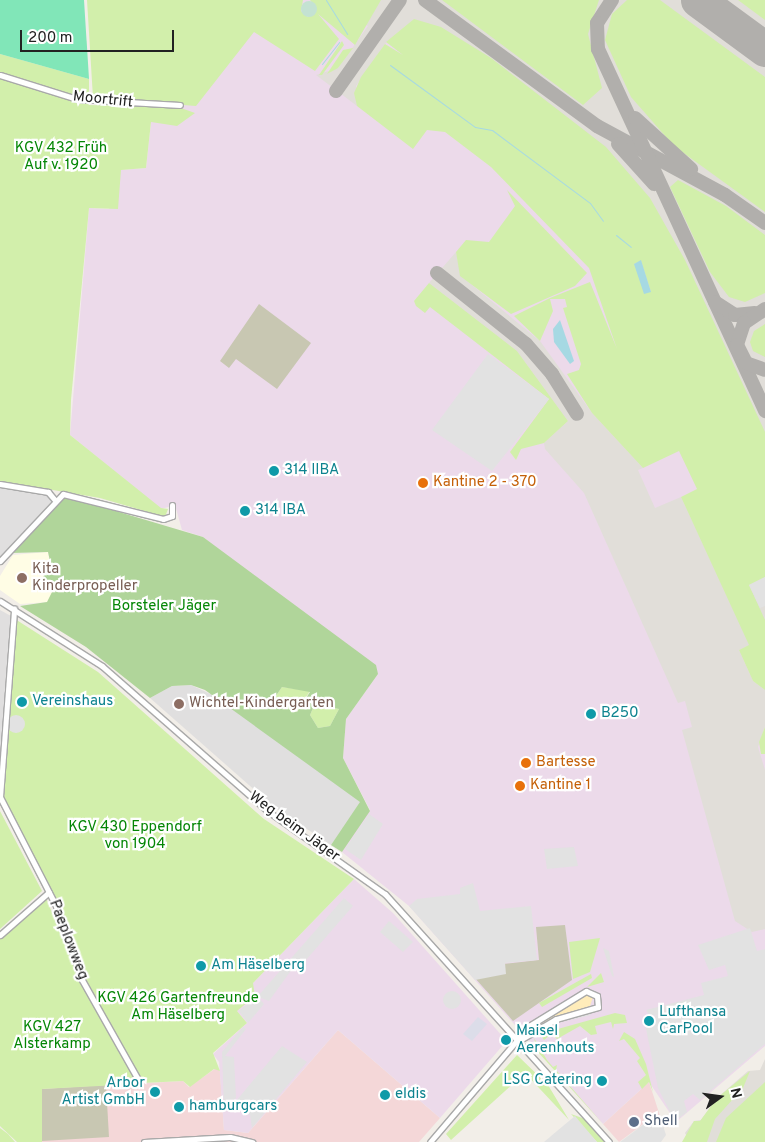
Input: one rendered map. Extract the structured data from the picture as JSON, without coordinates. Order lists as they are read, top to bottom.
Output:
{
  "streets": {
    "street": ["Moortrift", "Weg beim Jäger", "Paeplowweg"]
  },
  "parks": [
    "KGV 432 Früh Auf v. 1920",
    "Borsteler Jäger",
    "KGV 430 Eppendorf von 1904",
    "KGV 426 Gartenfreunde Am Häselberg",
    "KGV 427 Alsterkamp"
  ],
  "places": [
    "314 IIBA",
    "Kantine 2 - 370",
    "314 IBA",
    "Kita Kinderpropeller",
    "Vereinshaus",
    "Wichtel-Kindergarten",
    "B250",
    "Bartesse",
    "Kantine 1",
    "Am Häselberg",
    "Lufthansa CarPool",
    "Maisel Aerenhouts",
    "LSG Catering",
    "Arbor Artist GmbH",
    "eldis",
    "hamburgcars",
    "Shell"
  ],
  "scale_bar": "200 m",
  "north": "right"
}
